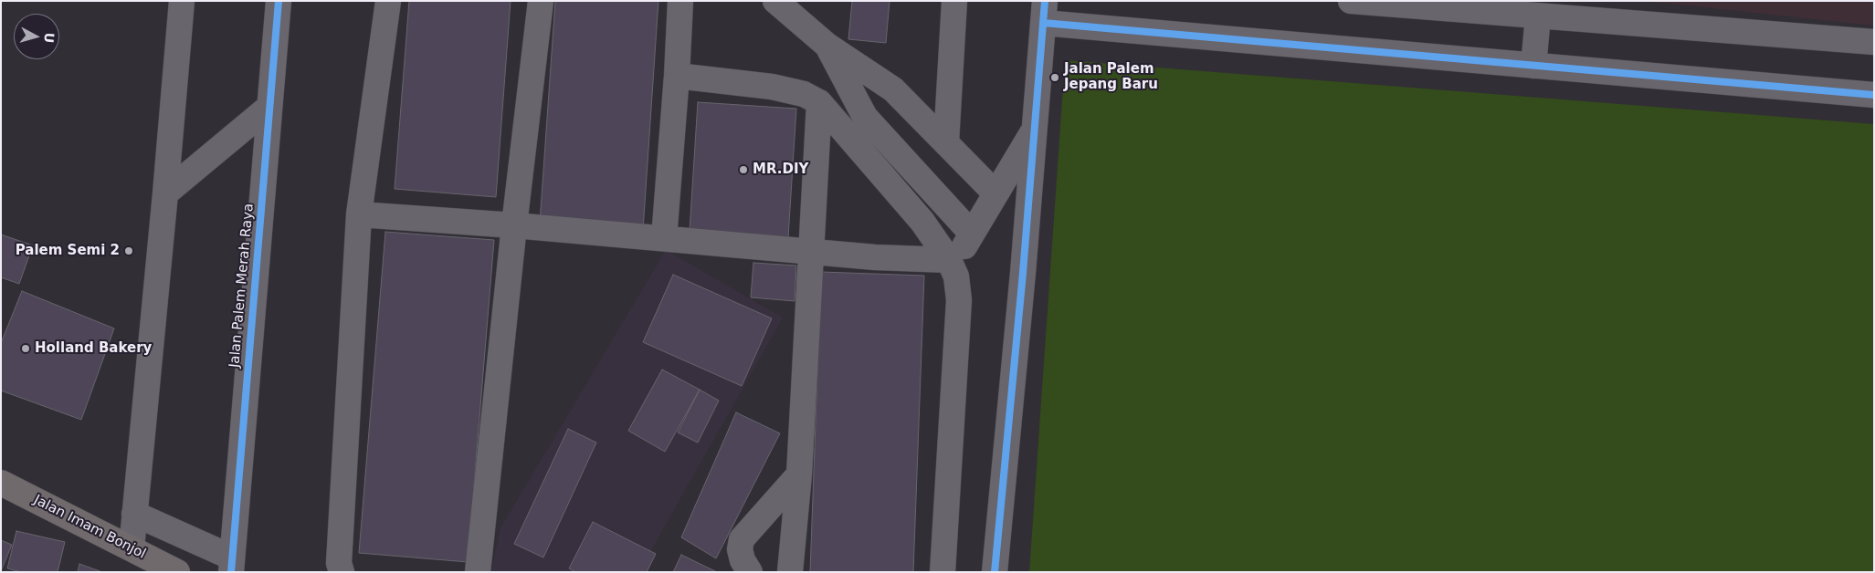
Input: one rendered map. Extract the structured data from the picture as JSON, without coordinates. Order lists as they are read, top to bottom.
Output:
{
  "streets": {
    "main road": ["Jalan Imam Bonjol"],
    "street": ["Jalan Palem Merah Raya"]
  },
  "places": [
    "Jalan Palem Jepang Baru",
    "MR.DIY",
    "Palem Semi 2",
    "Holland Bakery"
  ],
  "north": "right"
}
